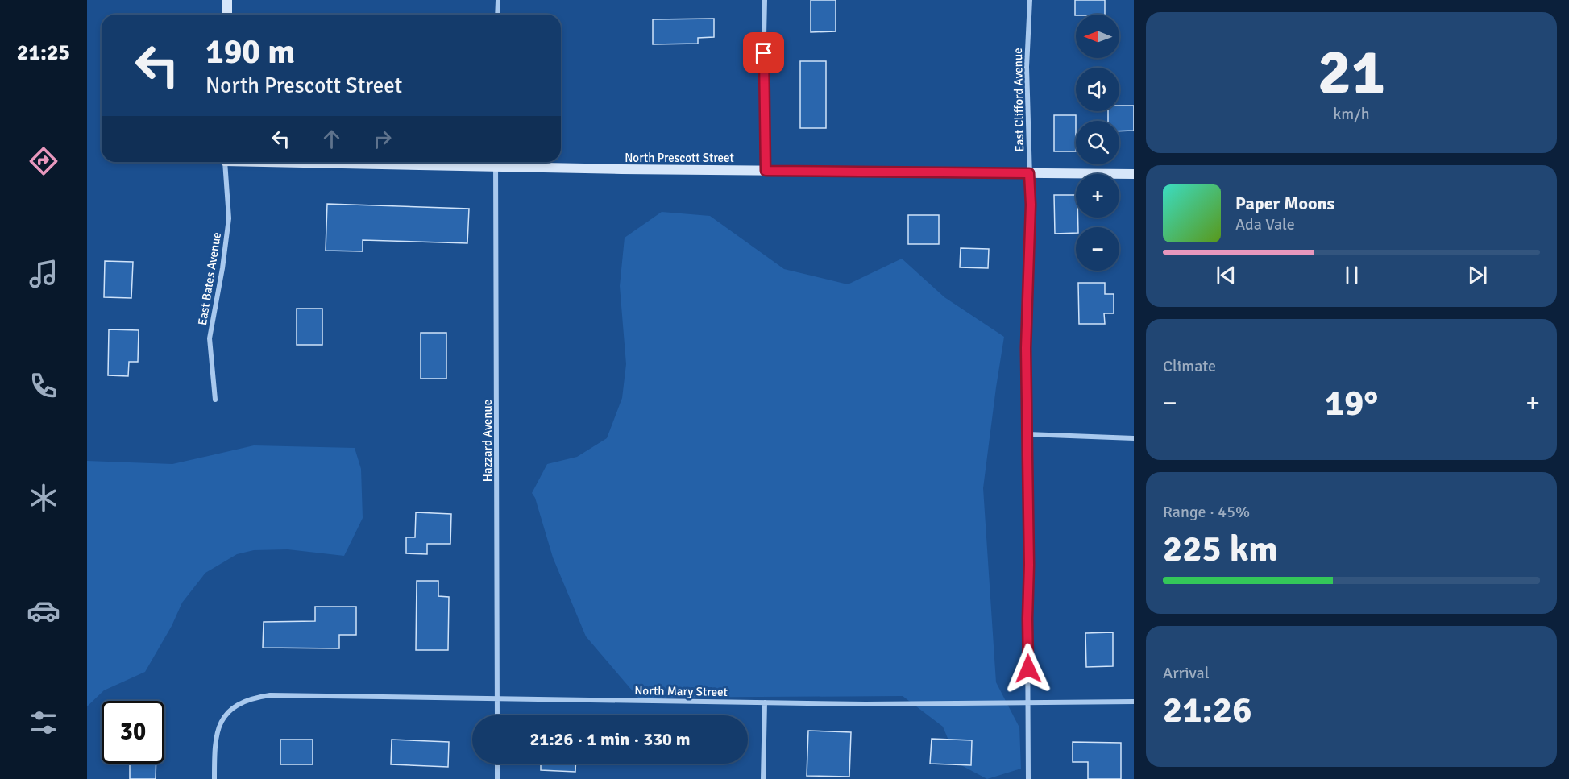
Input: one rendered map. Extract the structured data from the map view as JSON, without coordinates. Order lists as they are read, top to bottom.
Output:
{
  "streets": {
    "street": [
      "East Clifford Avenue",
      "North Prescott Street",
      "East Bates Avenue",
      "Hazzard Avenue",
      "North Mary Street"
    ]
  },
  "crossings": [
    ["East Clifford Avenue", "North Prescott Street"],
    ["East Clifford Avenue", "North Mary Street"],
    ["North Prescott Street", "Hazzard Avenue"],
    ["Hazzard Avenue", "North Mary Street"]
  ],
  "north": "left",
  "page": {
    "tabs": "21:25",
    "tile": [
      ["21", "km/h"],
      "Climate",
      ["Range · 45%", "225 km"],
      ["Arrival", "21:26"]
    ],
    "map_buttons": ["+", "−"],
    "turn": ["190 m", "North Prescott Street"],
    "song": ["Paper Moons", "Ada Vale"],
    "heat": ["−", "19°", "+"],
    "limit": "30",
    "trip": "21:26 · 1 min · 330 m"
  }
}
